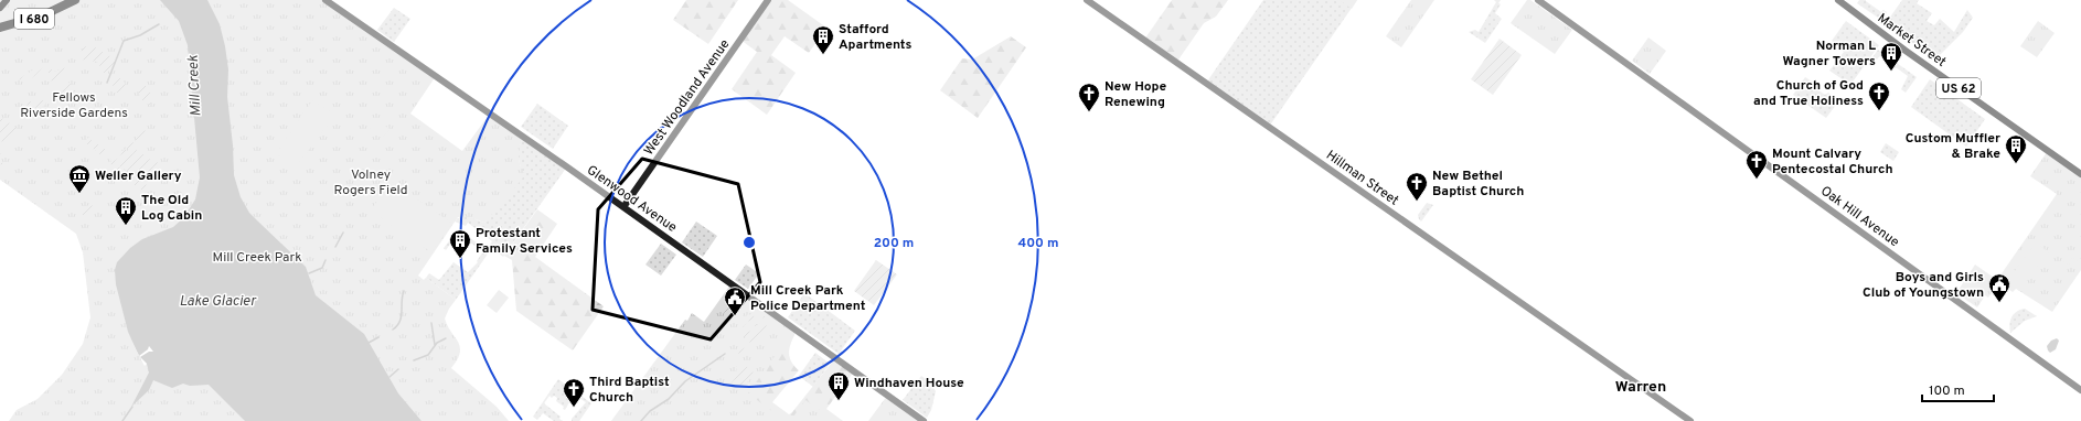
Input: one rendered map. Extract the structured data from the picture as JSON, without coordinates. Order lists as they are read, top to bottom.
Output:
{
  "streets": {
    "highway": ["I 680"],
    "main road": ["Market Street", "US 62"],
    "street": [
      "West Woodland Avenue",
      "Hillman Street",
      "Glenwood Avenue",
      "Oak Hill Avenue"
    ]
  },
  "crossings": [
    ["West Woodland Avenue", "Glenwood Avenue"]
  ],
  "districts": ["Warren"],
  "water": ["Mill Creek", "Lake Glacier"],
  "parks": ["Fellows Riverside Gardens", "Volney Rogers Field", "Mill Creek Park"],
  "places": {
    "building": [
      "Stafford Apartments",
      "Norman L Wagner Towers",
      "Custom Muffler & Brake",
      "The Old Log Cabin",
      "Protestant Family Services",
      "Windhaven House"
    ],
    "church": [
      "Church of God and True Holiness",
      "New Hope Renewing",
      "Mount Calvary Pentecostal Church",
      "New Bethel Baptist Church",
      "Third Baptist Church"
    ],
    "museum": ["Weller Gallery"],
    "public building": ["Boys and Girls Club of Youngstown", "Mill Creek Park Police Department"]
  },
  "scale_bar": "100 m",
  "rings": ["200 m", "400 m"]
}
